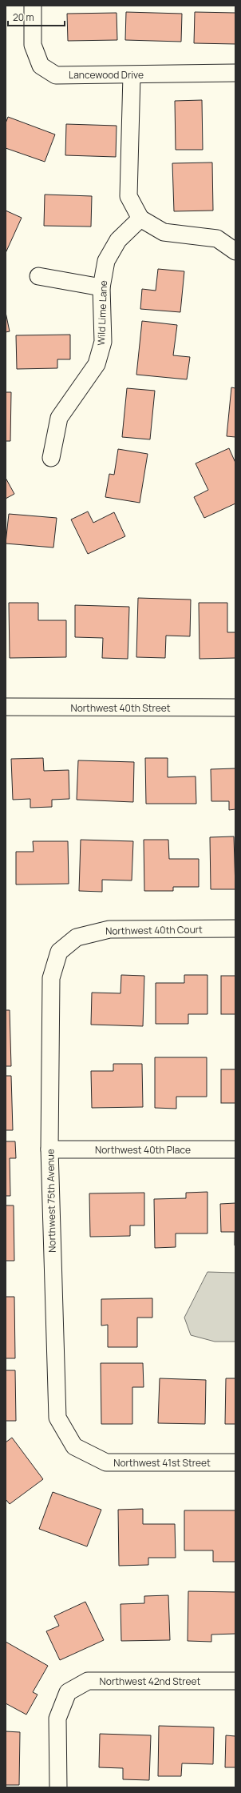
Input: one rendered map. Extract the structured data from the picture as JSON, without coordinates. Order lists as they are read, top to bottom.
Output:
{
  "streets": {
    "street": [
      "Lancewood Drive",
      "Wild Lime Lane",
      "Northwest 40th Street",
      "Northwest 40th Court",
      "Northwest 40th Place",
      "Northwest 75th Avenue",
      "Northwest 41st Street",
      "Northwest 42nd Street"
    ]
  },
  "crossings": [
    ["Northwest 40th Court", "Northwest 75th Avenue"],
    ["Northwest 40th Place", "Northwest 75th Avenue"],
    ["Northwest 75th Avenue", "Northwest 41st Street"]
  ],
  "scale_bar": "20 m"
}
